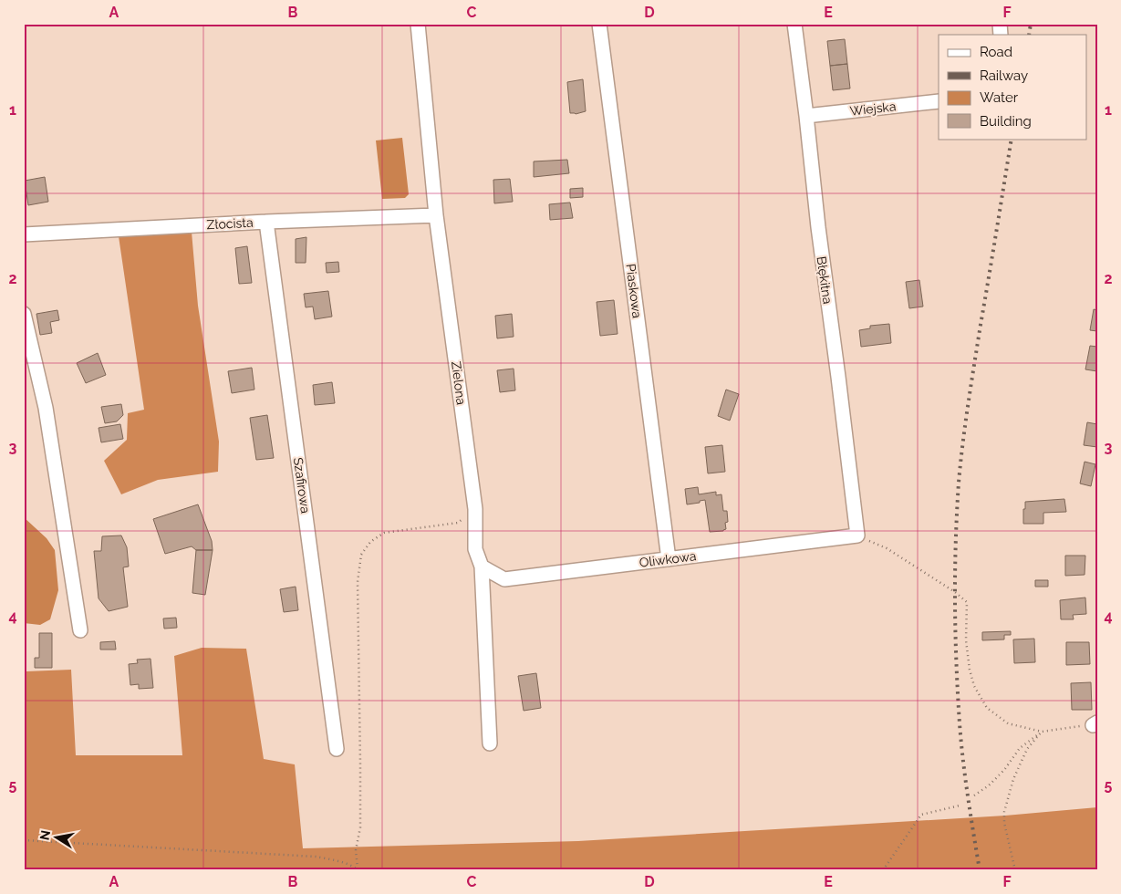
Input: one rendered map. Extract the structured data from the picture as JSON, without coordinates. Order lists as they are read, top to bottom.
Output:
{
  "streets": {
    "street": [
      "Wiejska",
      "Złocista",
      "Błękitna",
      "Piaskowa",
      "Zielona",
      "Szafirowa",
      "Oliwkowa"
    ]
  },
  "crossings": [
    ["Wiejska", "Błękitna"],
    ["Złocista", "Zielona"],
    ["Złocista", "Szafirowa"],
    ["Błękitna", "Oliwkowa"],
    ["Piaskowa", "Oliwkowa"],
    ["Zielona", "Oliwkowa"]
  ],
  "legend": [
    "Road",
    "Railway",
    "Water",
    "Building"
  ],
  "north": "left",
  "grid": {
    "columns": [
      "A",
      "B",
      "C",
      "D",
      "E",
      "F"
    ],
    "rows": [
      "1",
      "2",
      "3",
      "4",
      "5"
    ]
  }
}
